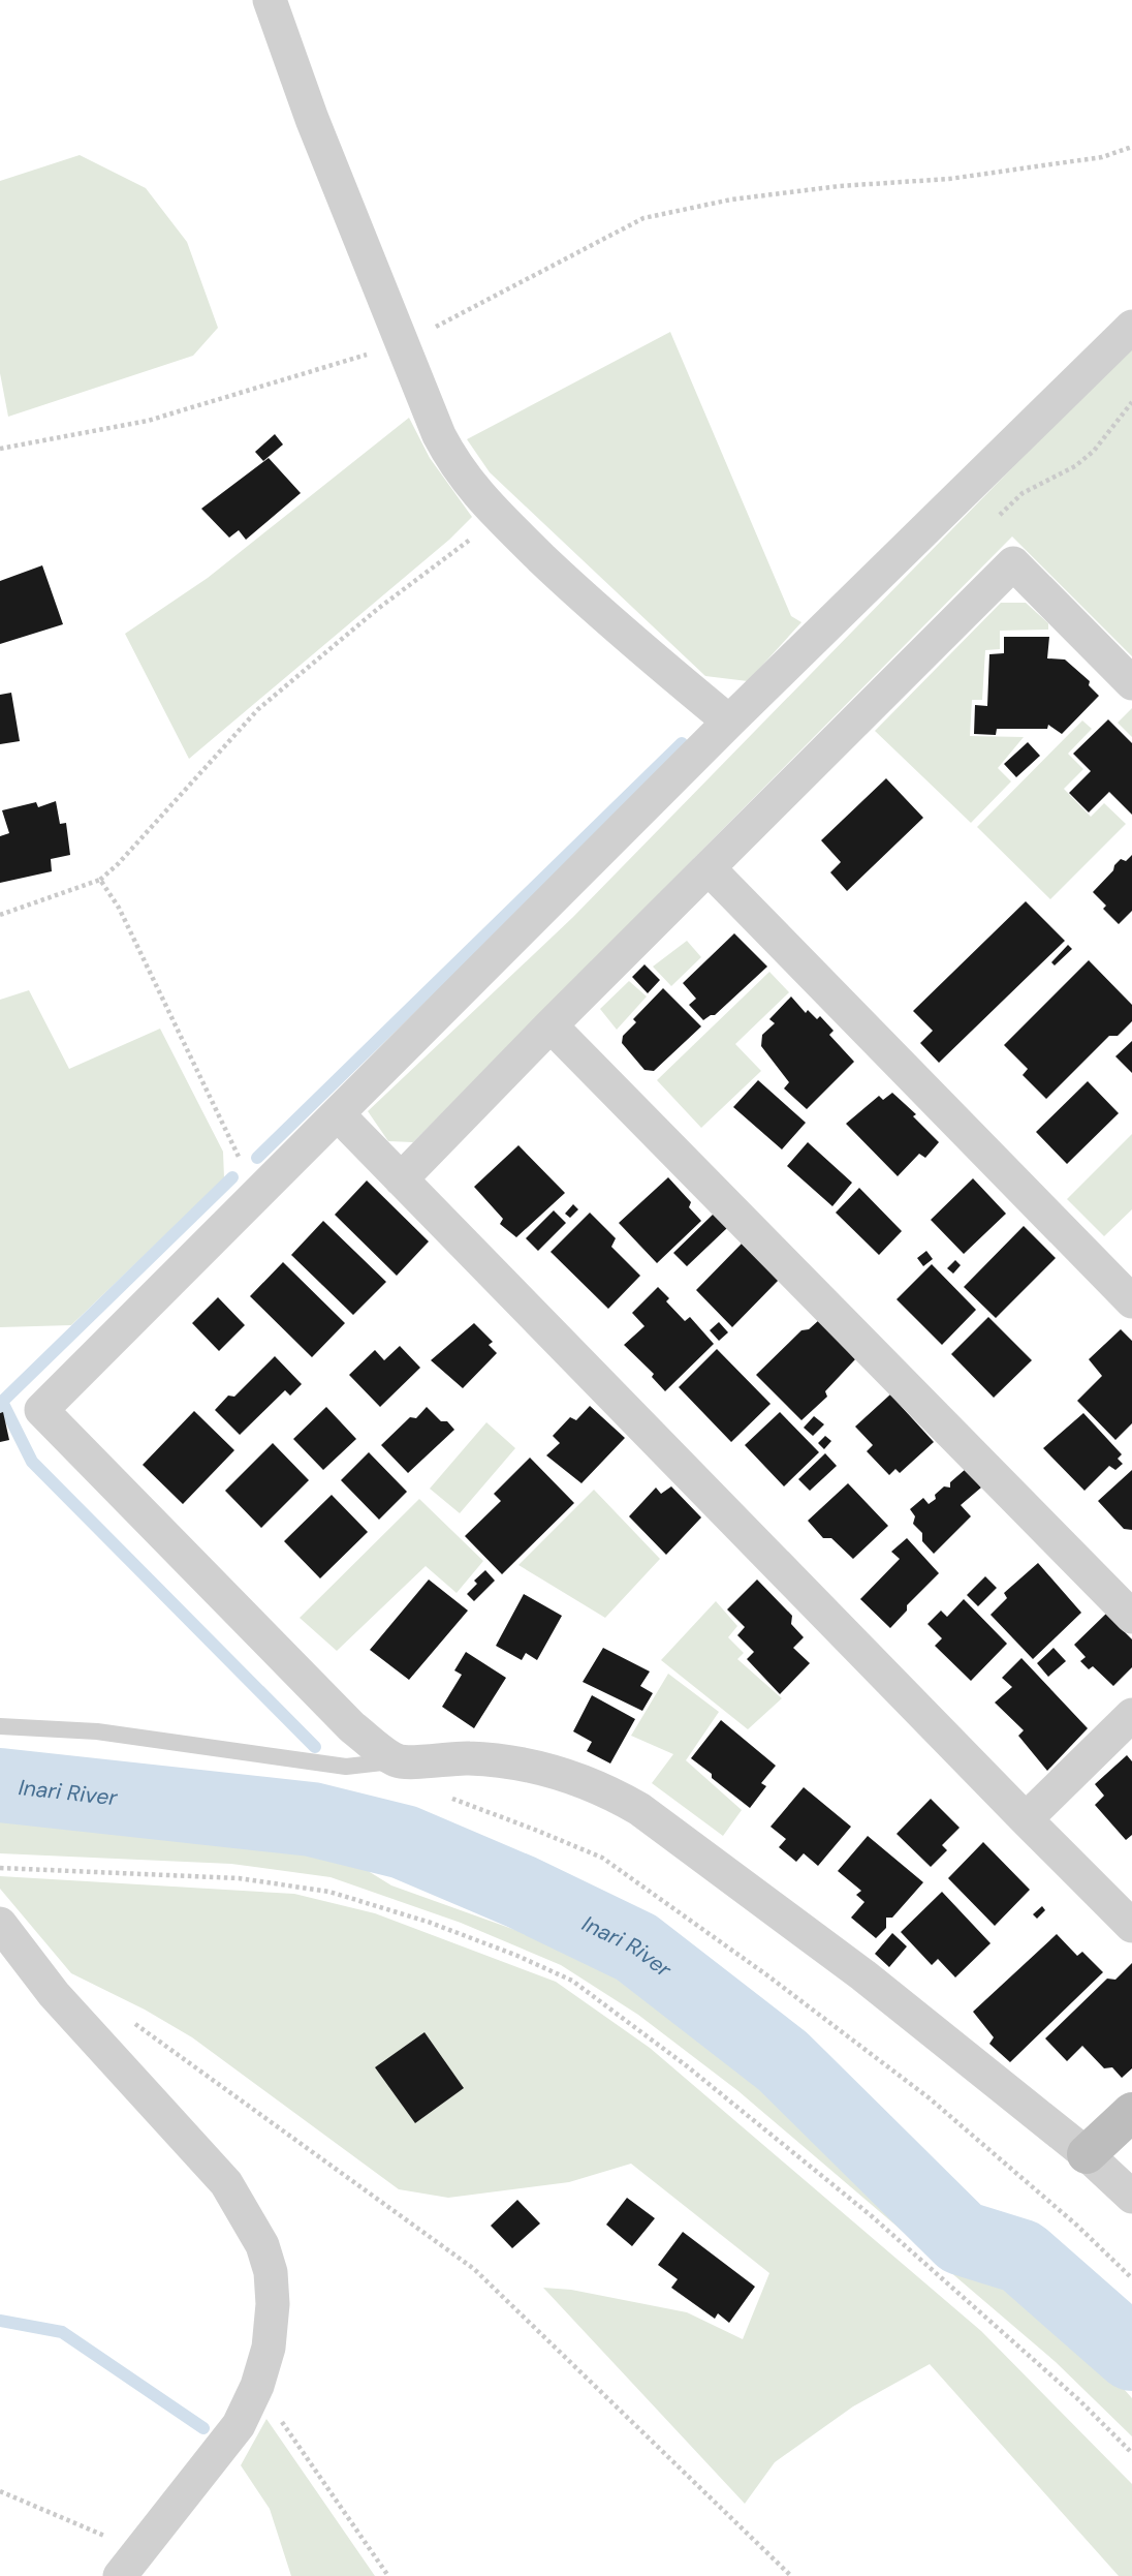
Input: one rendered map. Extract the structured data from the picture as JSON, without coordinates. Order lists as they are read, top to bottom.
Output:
{
  "water": ["Inari River"]
}
